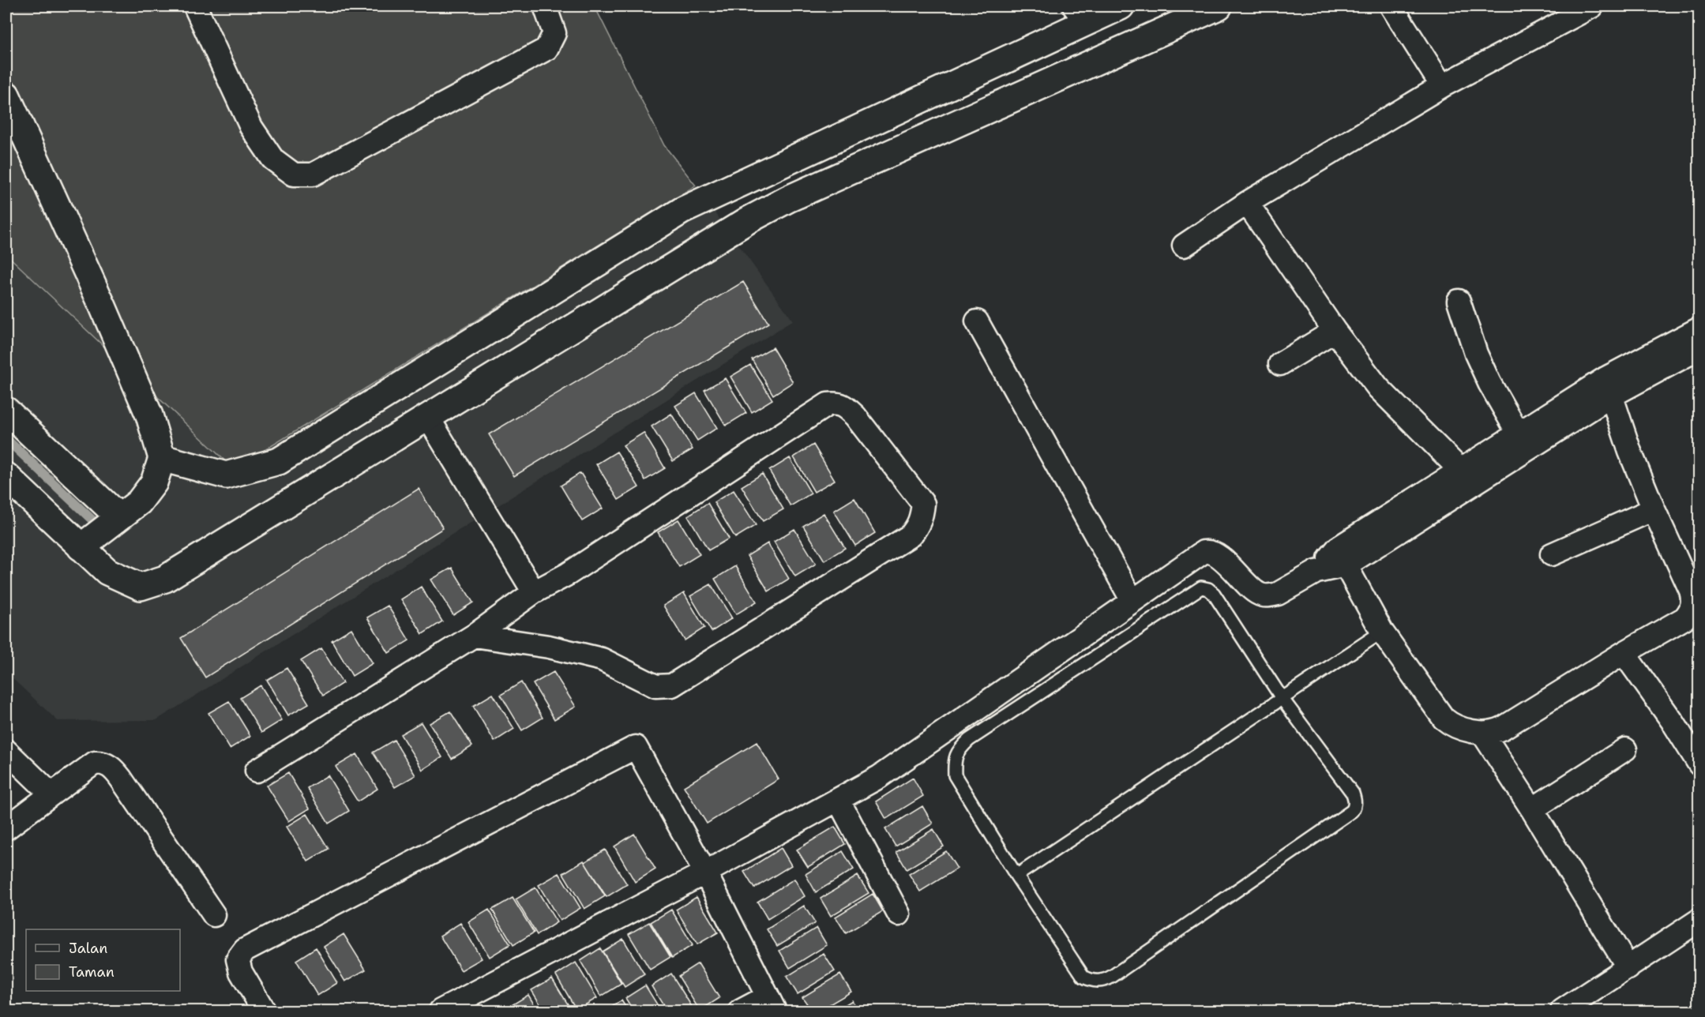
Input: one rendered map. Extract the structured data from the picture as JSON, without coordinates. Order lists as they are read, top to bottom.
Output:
{
  "legend": ["Jalan", "Taman"]
}
